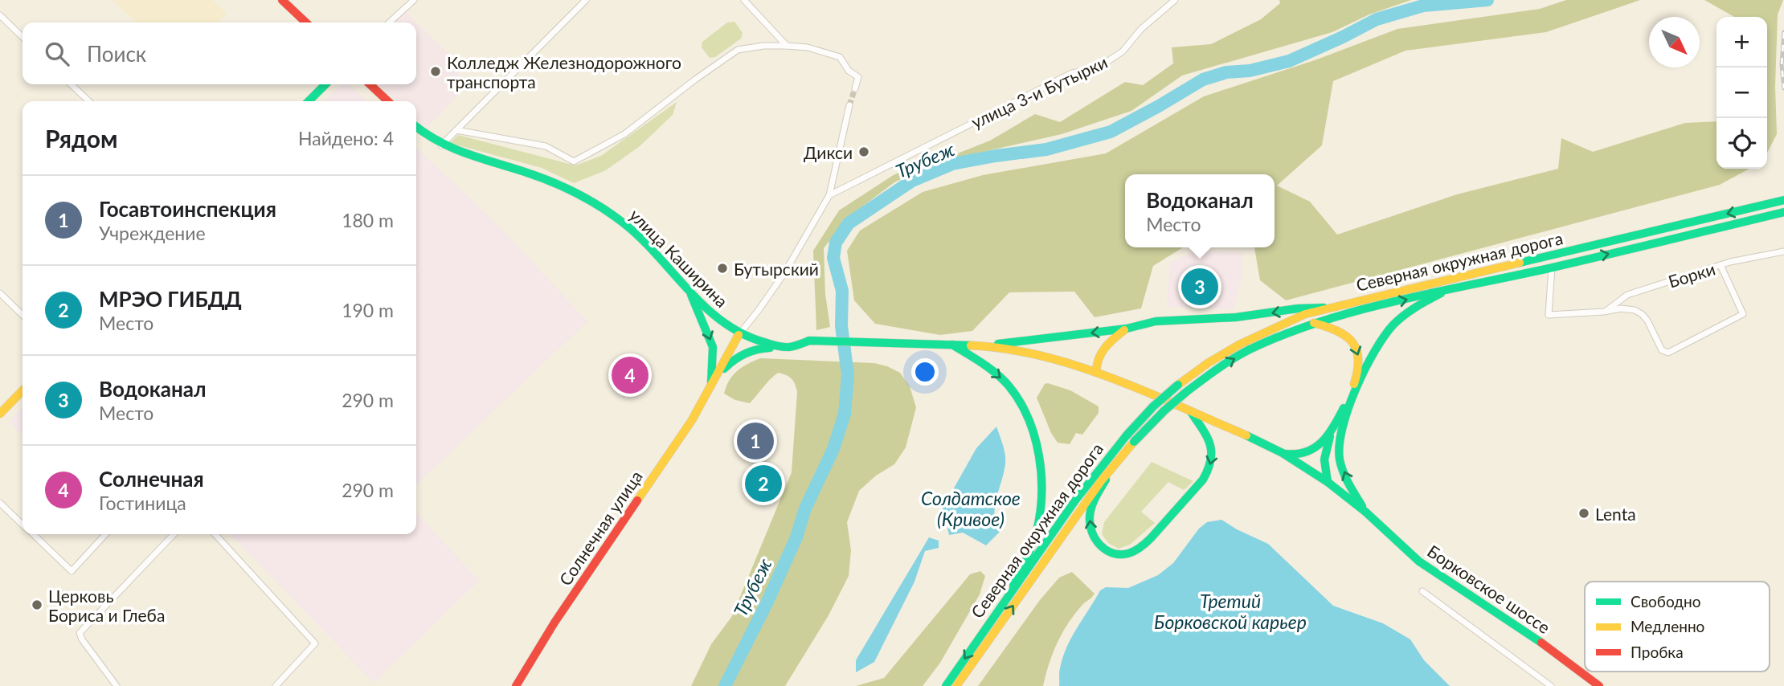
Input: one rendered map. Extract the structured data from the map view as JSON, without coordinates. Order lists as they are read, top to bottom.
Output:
{
  "streets": {
    "main road": [
      "улица Каширина",
      "Северная окружная дорога",
      "Солнечная улица",
      "Борковское шоссе"
    ],
    "street": ["улица 3-и Бутырки", "Борки"]
  },
  "crossings": [
    ["улица Каширина", "Солнечная улица"]
  ],
  "water": ["Трубеж", "Солдатское (Кривое)", "Третий Борковской карьер"],
  "places": [
    "Колледж Железнодорожного транспорта",
    "Дикси",
    "Бутырский",
    "Lenta",
    "Церковь Бориса и Глеба"
  ],
  "legend": ["Свободно", "Медленно", "Пробка"],
  "north": "bottom right",
  "page": {
    "map_buttons": ["+", "−"],
    "search": "Поиск",
    "heading": ["Рядом", "Найдено: 4"],
    "popup": ["Водоканал", "Место"],
    "list": [
      {
        "mark": "1",
        "name": "Госавтоинспекция",
        "note": "Учреждение",
        "value": "180 m"
      },
      {
        "mark": "2",
        "name": "МРЭО ГИБДД",
        "note": "Место",
        "value": "190 m"
      },
      {
        "mark": "3",
        "name": "Водоканал",
        "note": "Место",
        "value": "290 m"
      },
      {
        "mark": "4",
        "name": "Солнечная",
        "note": "Гостиница",
        "value": "290 m"
      }
    ],
    "pins": [
      "3",
      "4",
      "1",
      "2"
    ]
  }
}
